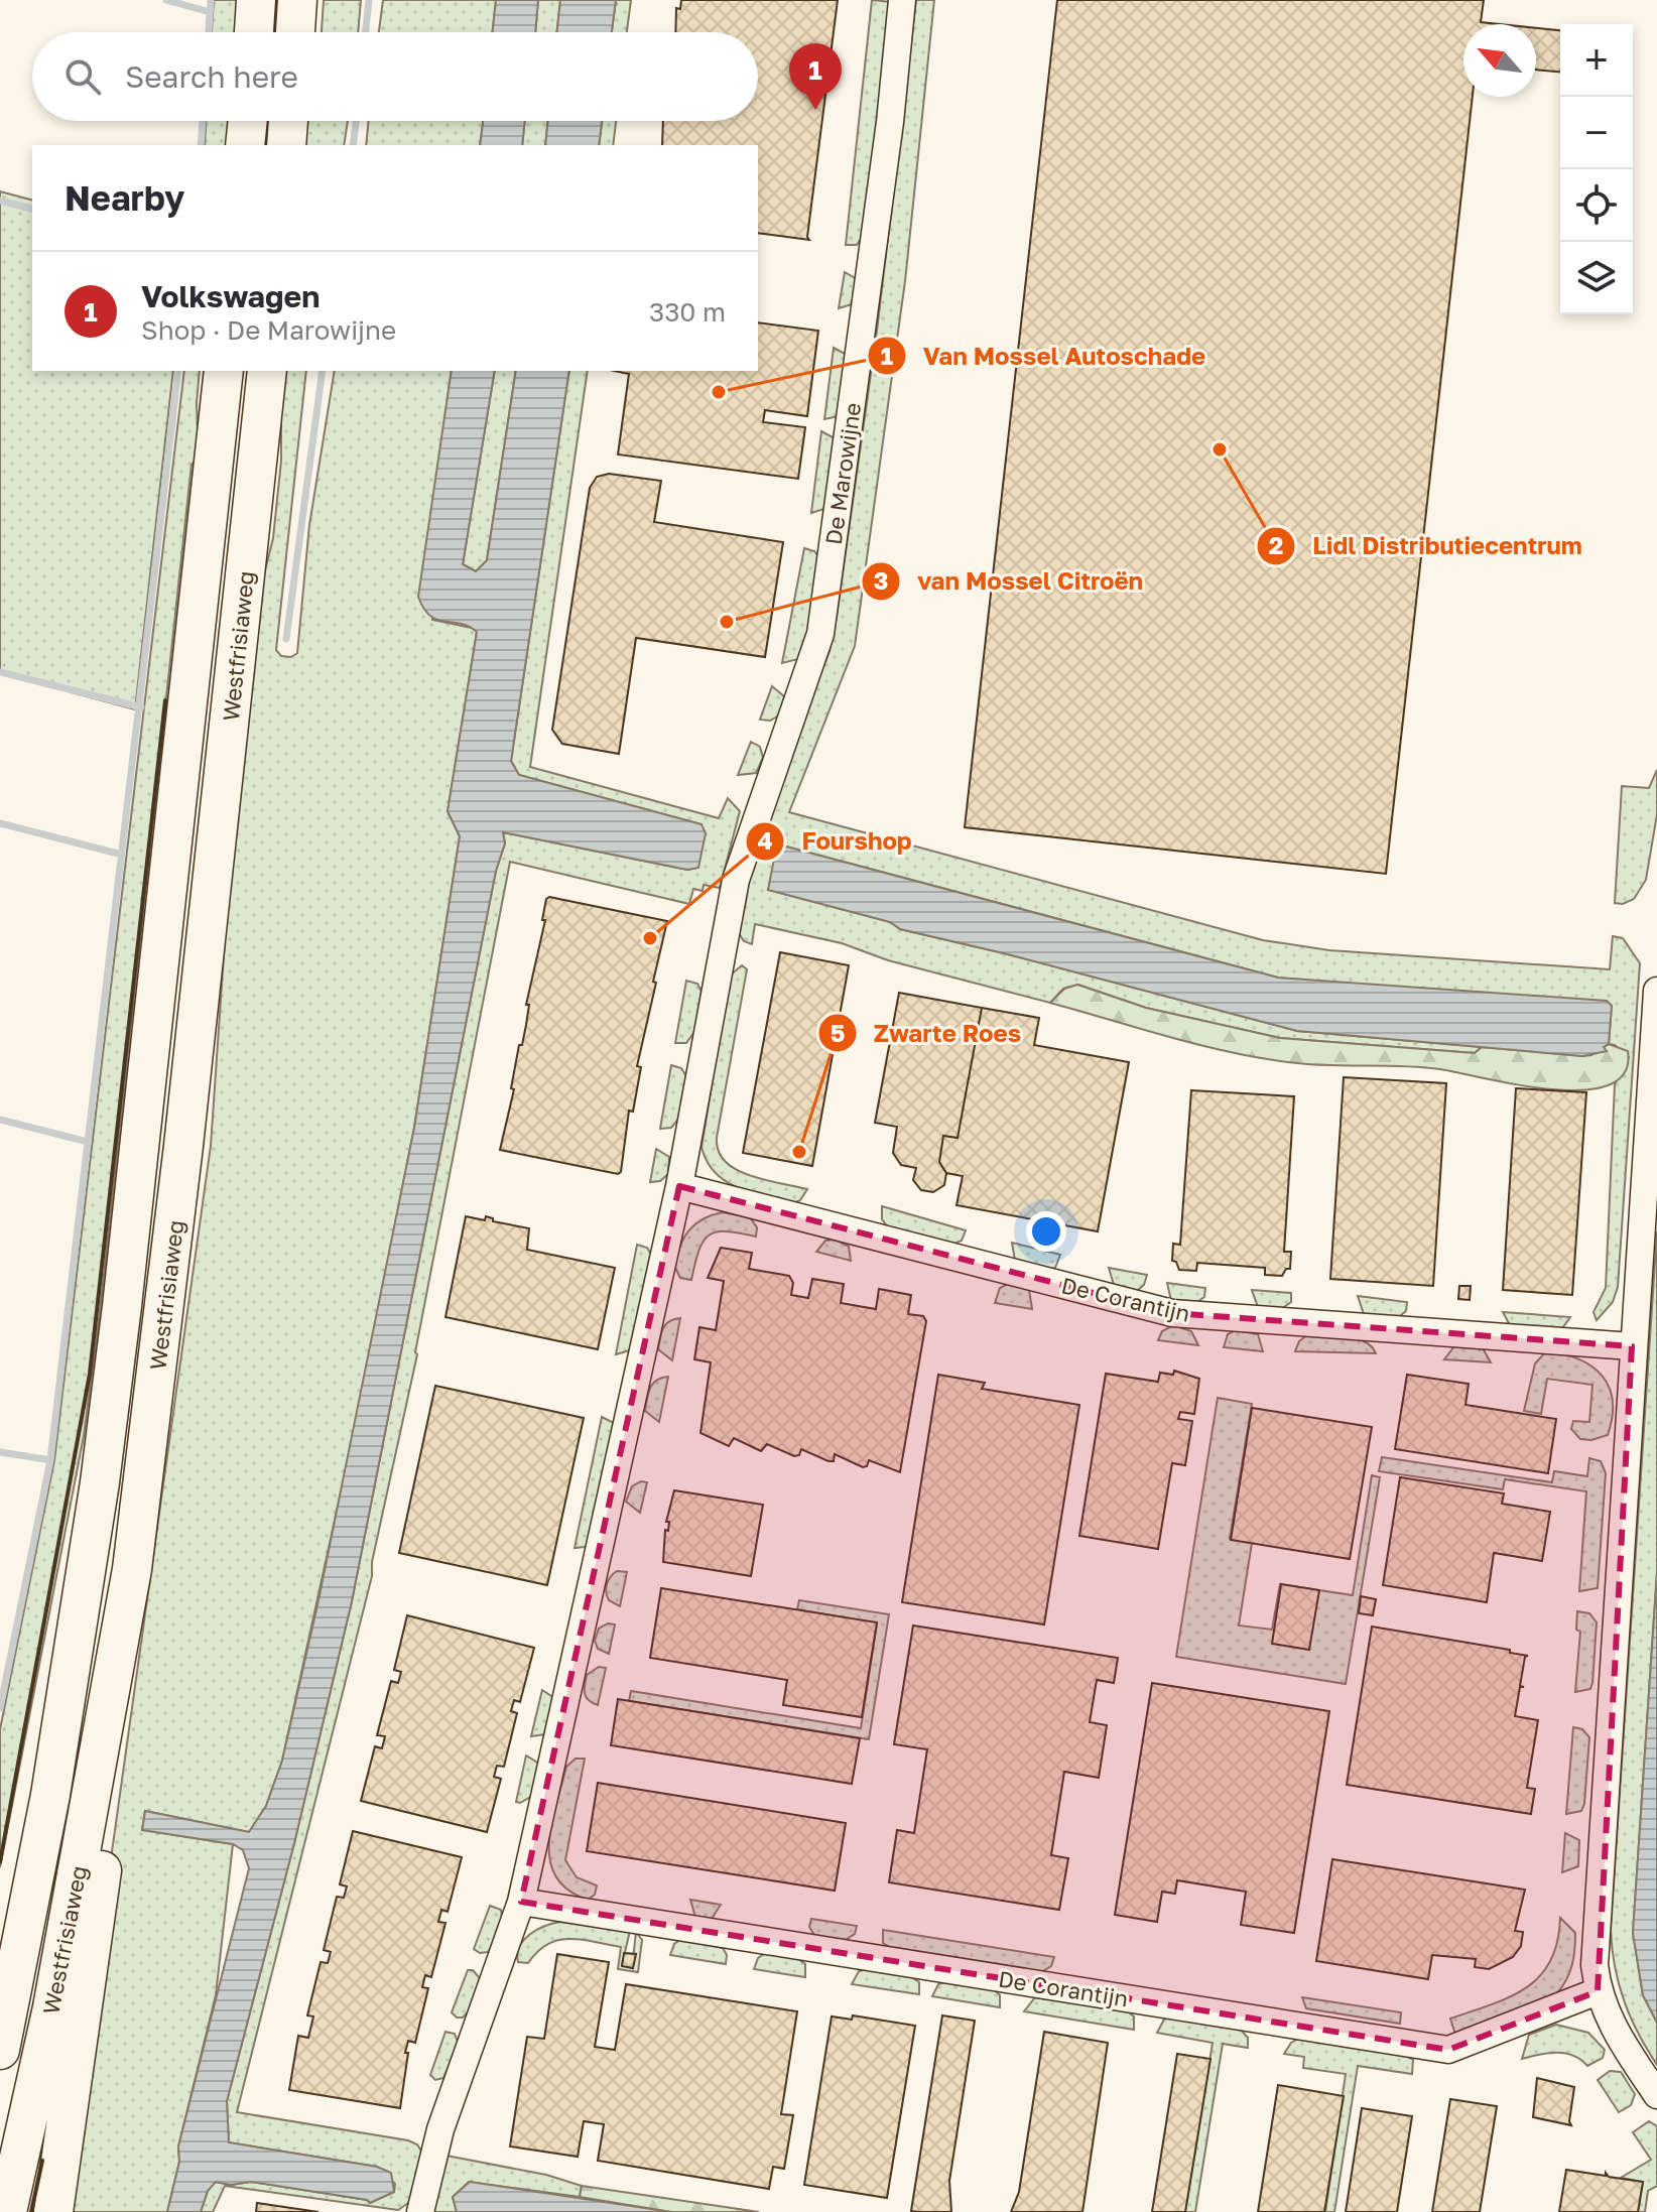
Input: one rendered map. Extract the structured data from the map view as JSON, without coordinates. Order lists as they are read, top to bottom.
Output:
{
  "streets": {
    "highway": ["Westfrisiaweg"],
    "street": ["De Marowijne", "De Corantijn"]
  },
  "crossings": [
    ["De Marowijne", "De Corantijn"]
  ],
  "places": [
    "Van Mossel Autoschade",
    "Lidl Distributiecentrum",
    "van Mossel Citroën",
    "Fourshop",
    "Zwarte Roes"
  ],
  "north": "top left",
  "page": {
    "map_buttons": ["+", "−"],
    "search": "Search here",
    "pins": "1",
    "heading": "Nearby",
    "list": [
      {
        "mark": "1",
        "name": "Volkswagen",
        "note": "Shop · De Marowijne",
        "value": "330 m"
      }
    ]
  }
}
